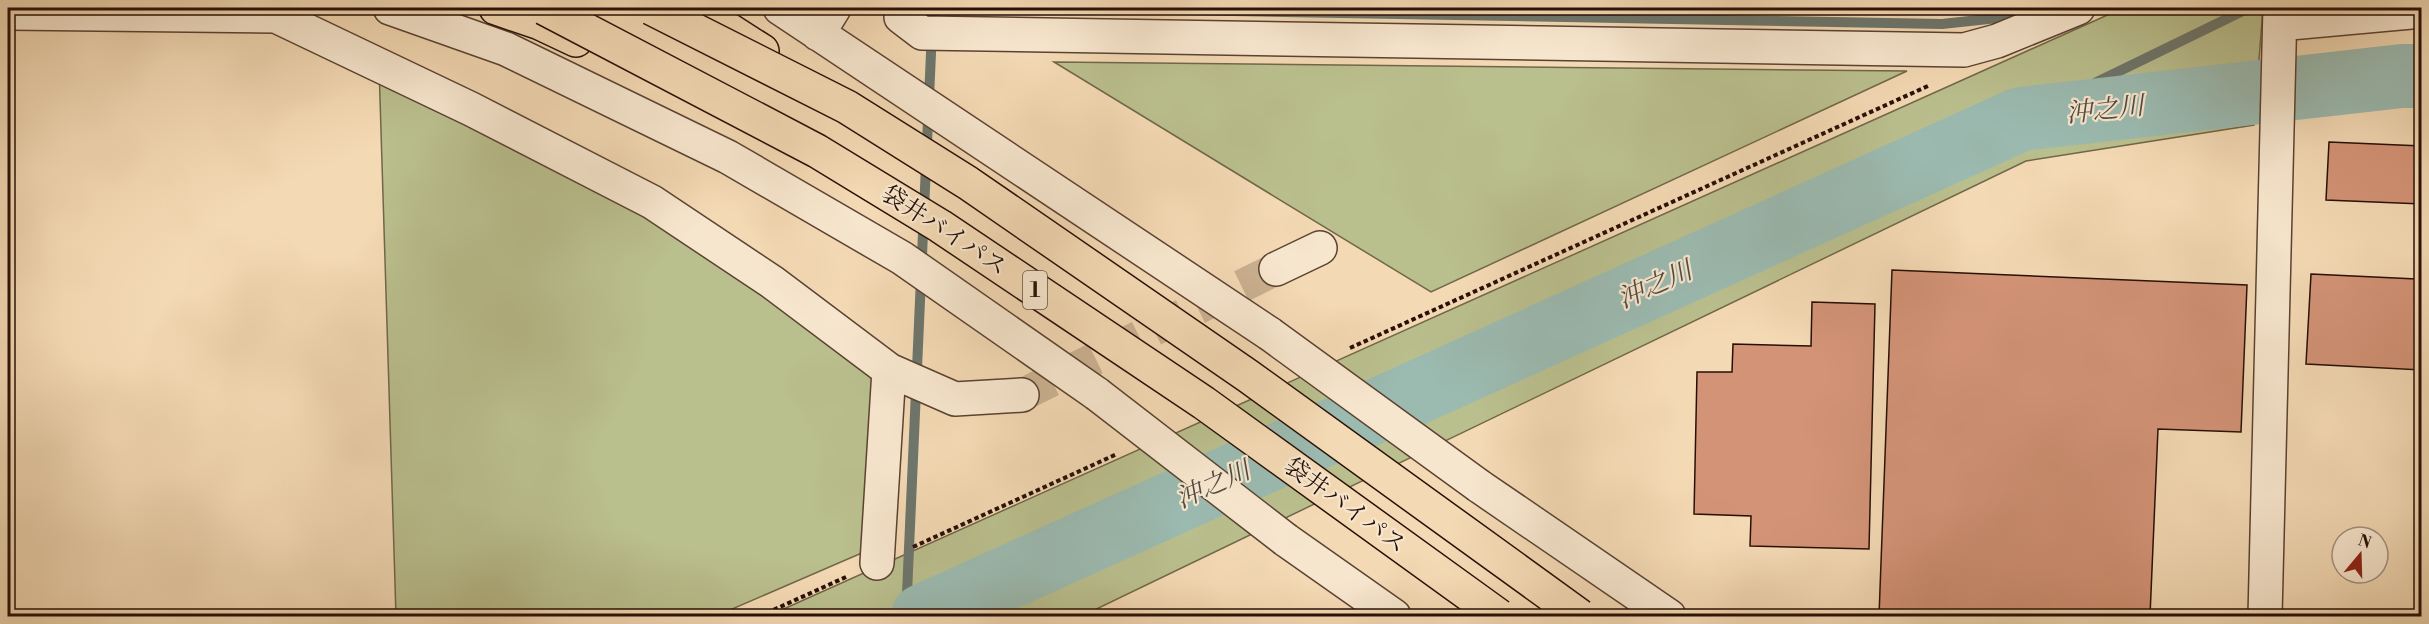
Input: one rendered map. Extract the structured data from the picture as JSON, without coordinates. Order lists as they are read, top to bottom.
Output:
{
  "streets": {
    "highway": ["袋井バイパス", "1"]
  },
  "water": ["沖之川"],
  "north": "top"
}
